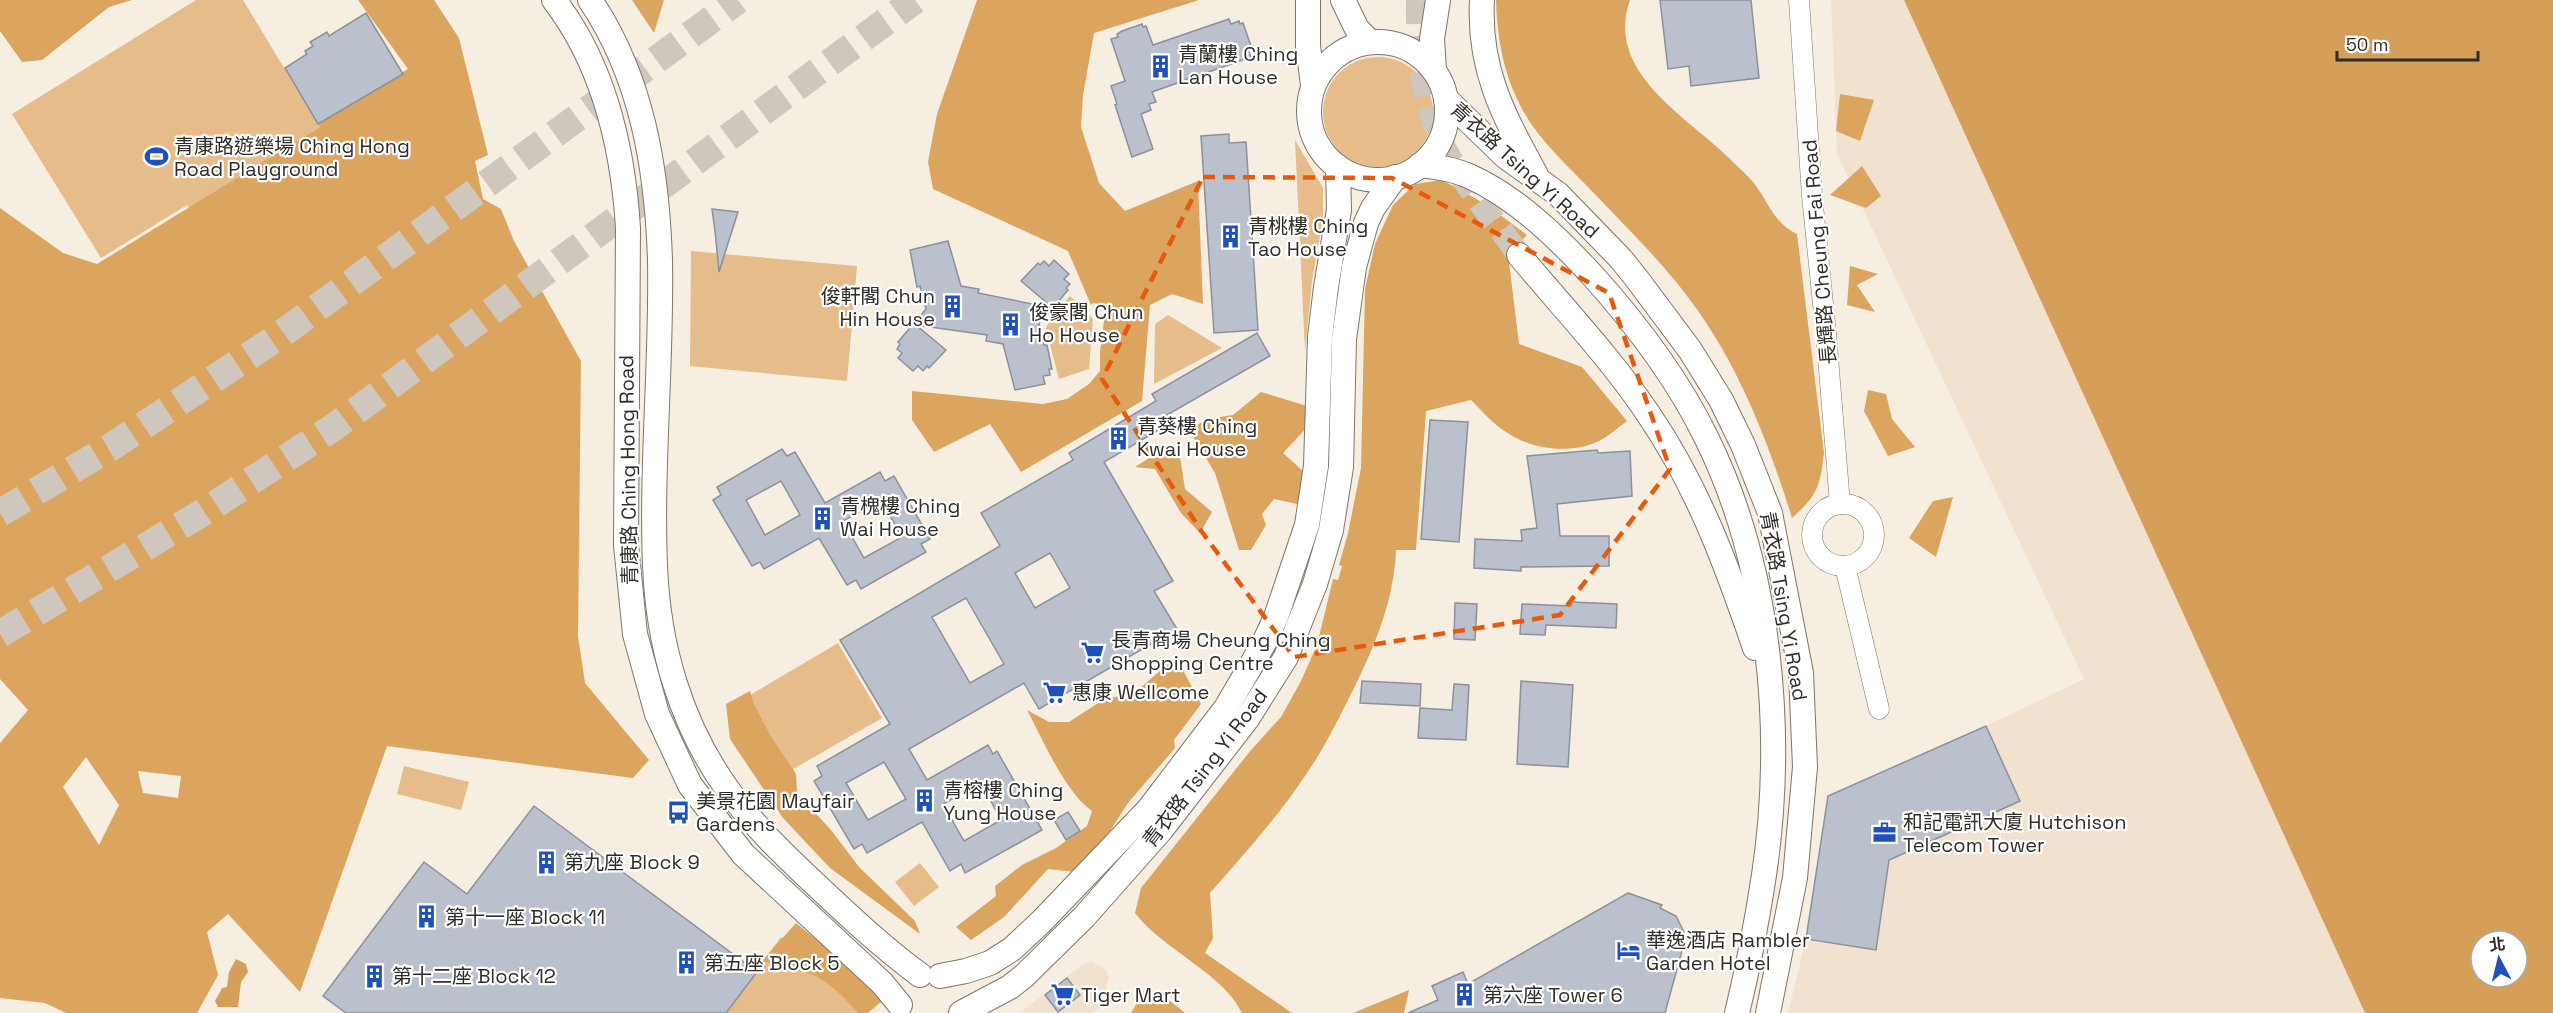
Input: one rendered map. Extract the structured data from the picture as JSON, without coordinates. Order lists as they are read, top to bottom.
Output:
{
  "streets": {
    "main road": ["青衣路 Tsing Yi Road", "青康路 Ching Hong Road"],
    "street": ["長輝路 Cheung Fai Road"]
  },
  "crossings": [
    ["青衣路 Tsing Yi Road", "青康路 Ching Hong Road"]
  ],
  "places": {
    "building": [
      "青蘭樓 Ching Lan House",
      "青桃樓 Ching Tao House",
      "俊軒閣 Chun Hin House",
      "俊豪閣 Chun Ho House",
      "青葵樓 Ching Kwai House",
      "青槐樓 Ching Wai House",
      "青榕樓 Ching Yung House",
      "第九座 Block 9",
      "第十一座 Block 11",
      "第五座 Block 5",
      "第十二座 Block 12",
      "第六座 Tower 6"
    ],
    "sports": ["青康路遊樂場 Ching Hong Road Playground"],
    "supermarket": ["長青商場 Cheung Ching Shopping Centre", "惠康 Wellcome", "Tiger Mart"],
    "bus stop": ["美景花園 Mayfair Gardens"],
    "office": ["和記電訊大廈 Hutchison Telecom Tower"],
    "hotel": ["華逸酒店 Rambler Garden Hotel"]
  },
  "scale_bar": "50 m",
  "north": "top"
}
